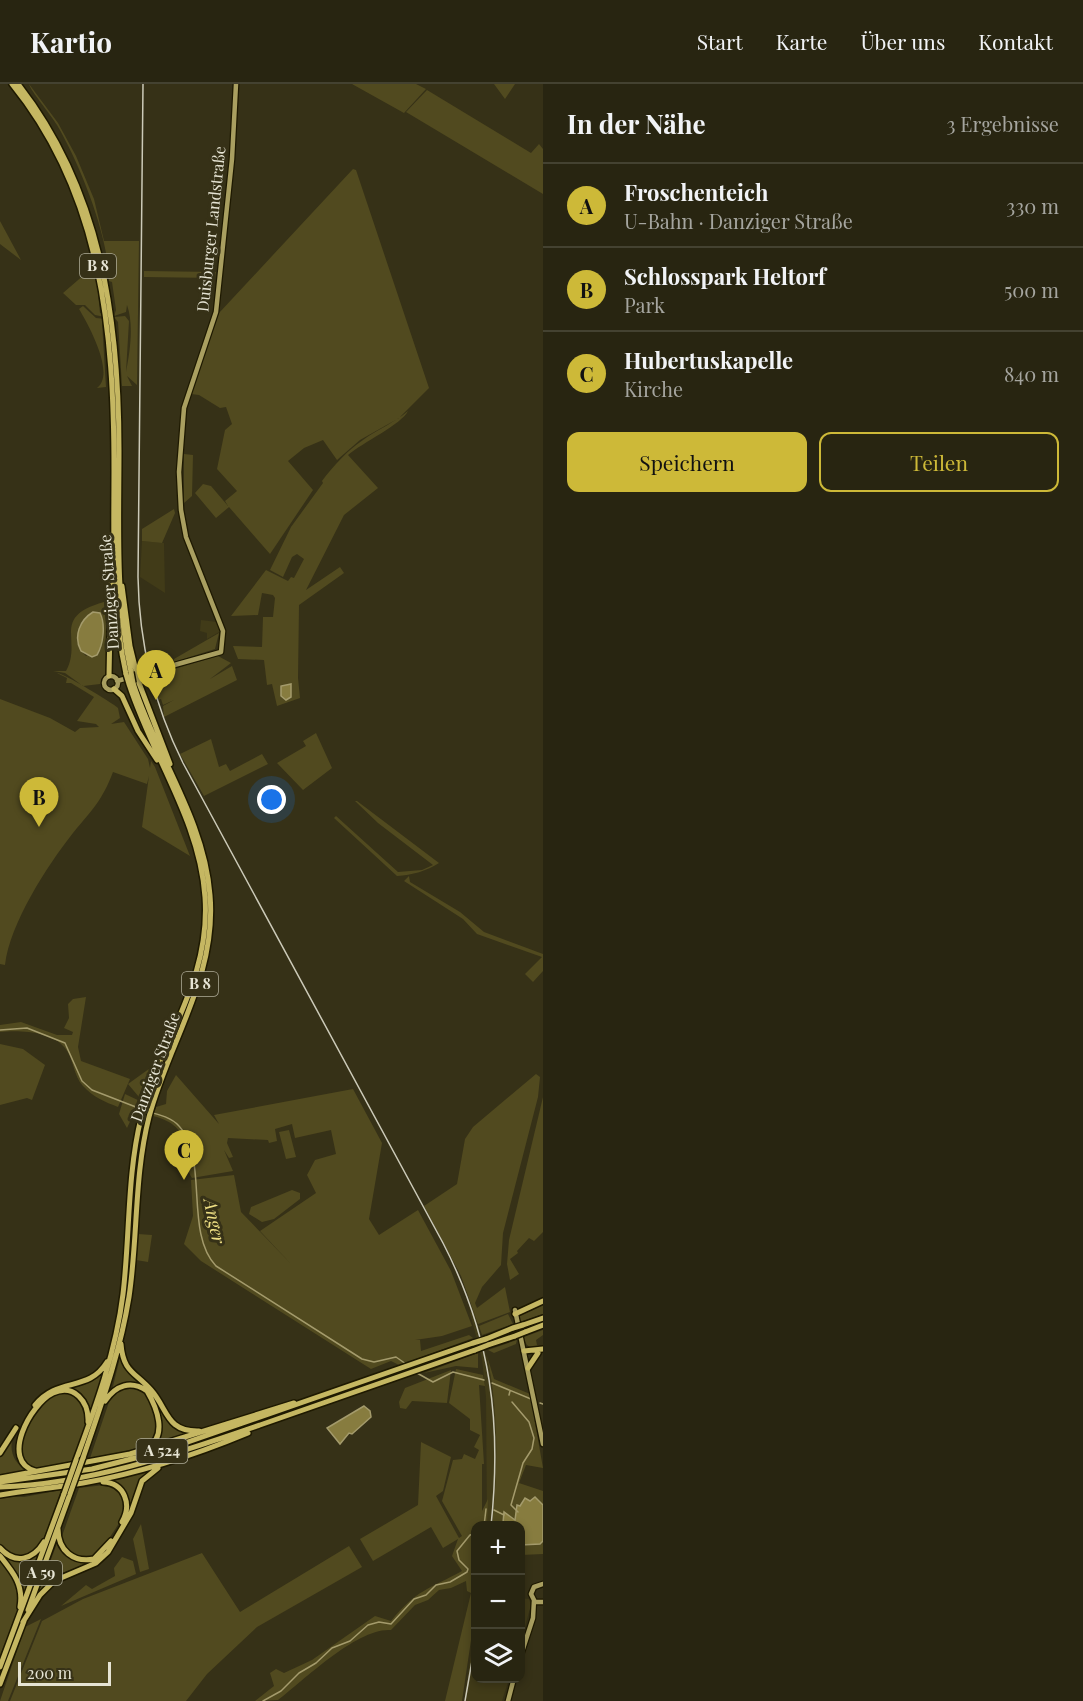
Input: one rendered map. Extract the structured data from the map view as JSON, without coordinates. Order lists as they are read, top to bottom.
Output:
{
  "streets": {
    "highway": [
      "B 8",
      "Danziger Straße",
      "A 524",
      "A 59"
    ],
    "main road": ["Duisburger Landstraße"]
  },
  "crossings": [
    ["Danziger Straße", "A 59"]
  ],
  "water": ["Anger"],
  "scale_bar": "200 m",
  "page": {
    "header": "Kartio",
    "nav": [
      "Start",
      "Karte",
      "Über uns",
      "Kontakt"
    ],
    "heading": ["In der Nähe", "3 Ergebnisse"],
    "list": [
      {
        "mark": "A",
        "name": "Froschenteich",
        "note": "U-Bahn · Danziger Straße",
        "value": "330 m"
      },
      {
        "mark": "B",
        "name": "Schlosspark Heltorf",
        "note": "Park",
        "value": "500 m"
      },
      {
        "mark": "C",
        "name": "Hubertuskapelle",
        "note": "Kirche",
        "value": "840 m"
      }
    ],
    "buttons": ["Speichern", "Teilen"],
    "pins": ["A", "B", "C"],
    "map_buttons": ["+", "−"],
    "scale": "200 m"
  }
}
